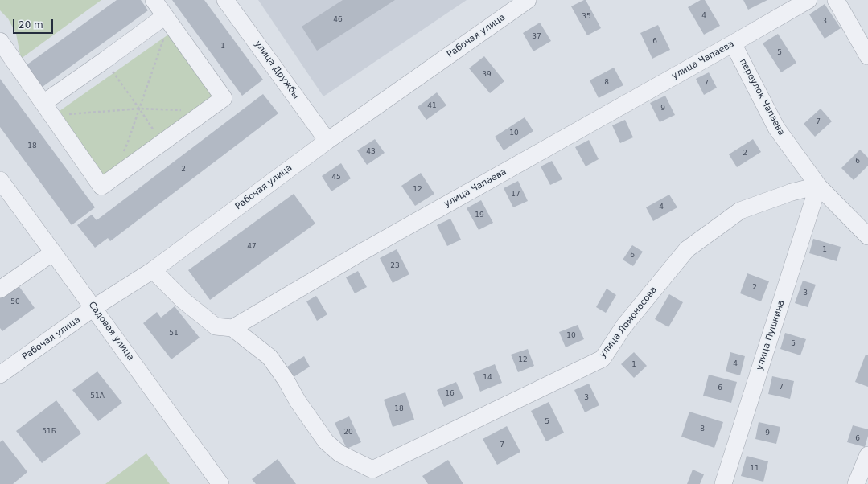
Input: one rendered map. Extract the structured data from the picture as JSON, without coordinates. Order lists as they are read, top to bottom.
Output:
{
  "streets": {
    "street": [
      "Рабочая улица",
      "улица Чапаева",
      "улица Дружбы",
      "переулок Чапаева",
      "улица Ломоносова",
      "Садовая улица",
      "улица Пушкина"
    ]
  },
  "crossings": [
    ["Рабочая улица", "улица Дружбы"],
    ["Рабочая улица", "Садовая улица"],
    ["улица Чапаева", "переулок Чапаева"],
    ["улица Чапаева", "улица Ломоносова"],
    ["переулок Чапаева", "улица Ломоносова"],
    ["переулок Чапаева", "улица Пушкина"],
    ["улица Ломоносова", "улица Пушкина"]
  ],
  "house_numbers": [
    "4",
    "35",
    "46",
    "3",
    "37",
    "6",
    "1",
    "5",
    "39",
    "8",
    "7",
    "41",
    "9",
    "7",
    "10",
    "18",
    "43",
    "2",
    "6",
    "2",
    "45",
    "12",
    "17",
    "4",
    "19",
    "47",
    "1",
    "6",
    "23",
    "2",
    "3",
    "50",
    "51",
    "10",
    "5",
    "12",
    "4",
    "1",
    "14",
    "7",
    "6",
    "16",
    "51А",
    "3",
    "18",
    "5",
    "8",
    "51Б",
    "20",
    "9",
    "6",
    "7",
    "11"
  ],
  "scale_bar": "20 m"
}
